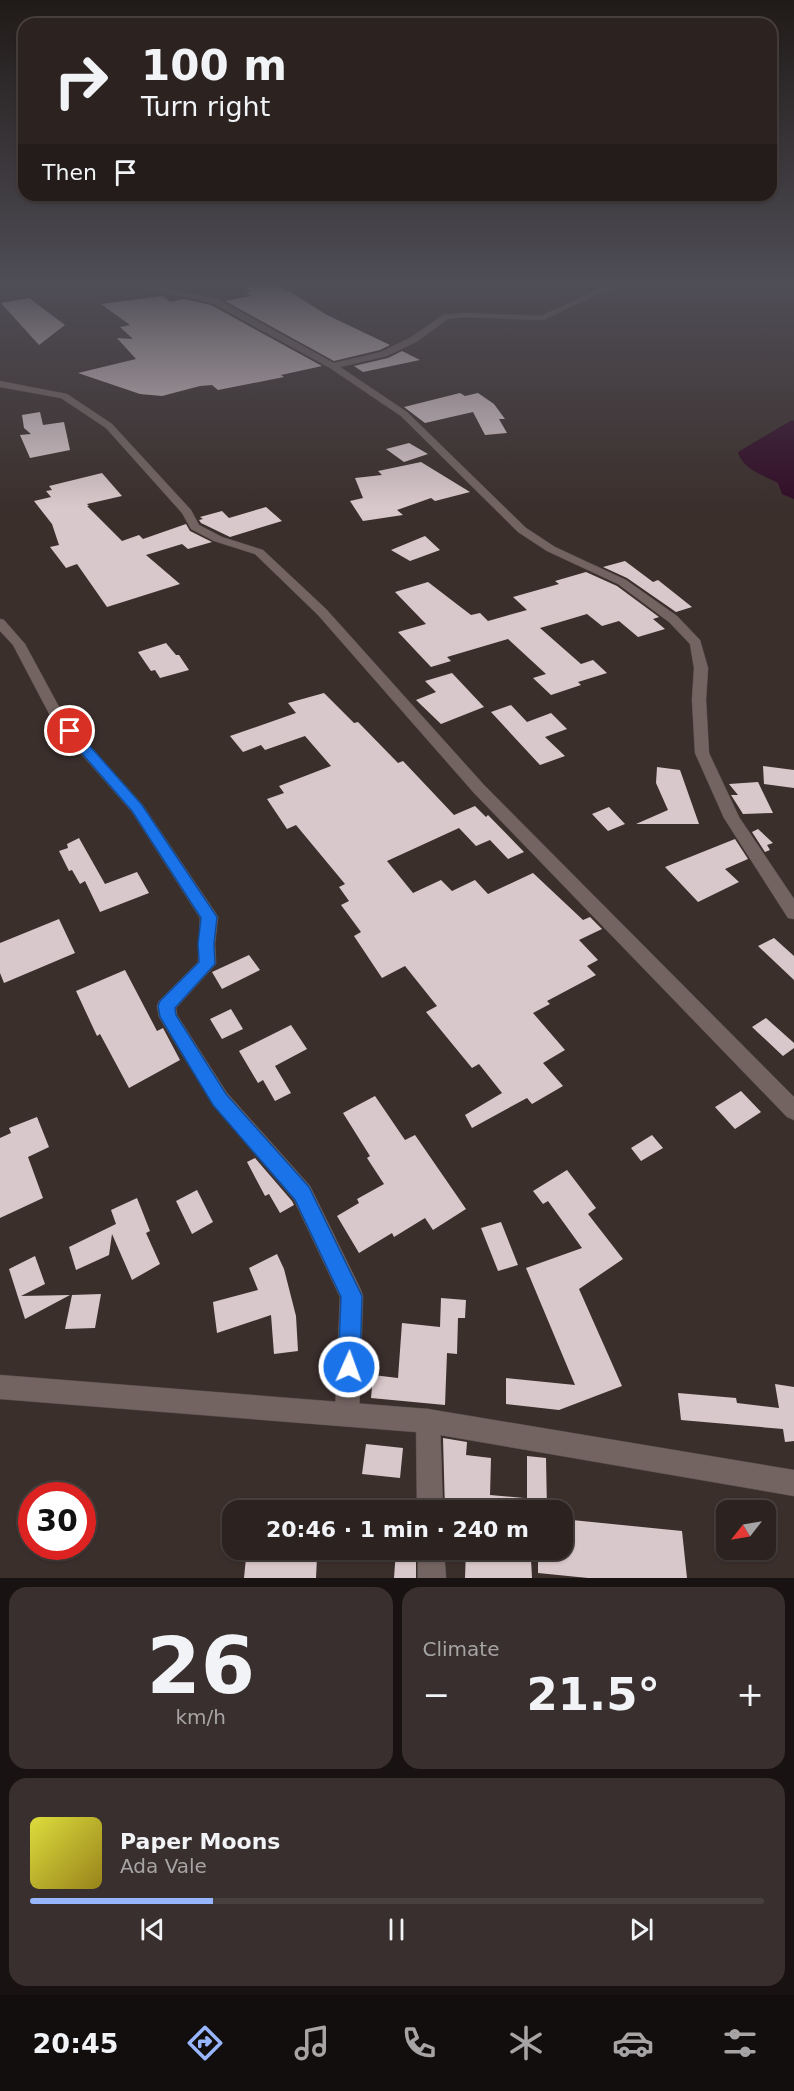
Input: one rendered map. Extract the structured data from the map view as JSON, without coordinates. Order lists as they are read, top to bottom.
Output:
{
  "north": "bottom left",
  "page": {
    "turn": ["100 m", "Turn right"],
    "then": "Then",
    "limit": "30",
    "trip": "20:46 · 1 min · 240 m",
    "tile": [
      ["26", "km/h"],
      "Climate"
    ],
    "heat": ["−", "21.5°", "+"],
    "song": ["Paper Moons", "Ada Vale"],
    "tabs": "20:45"
  }
}
